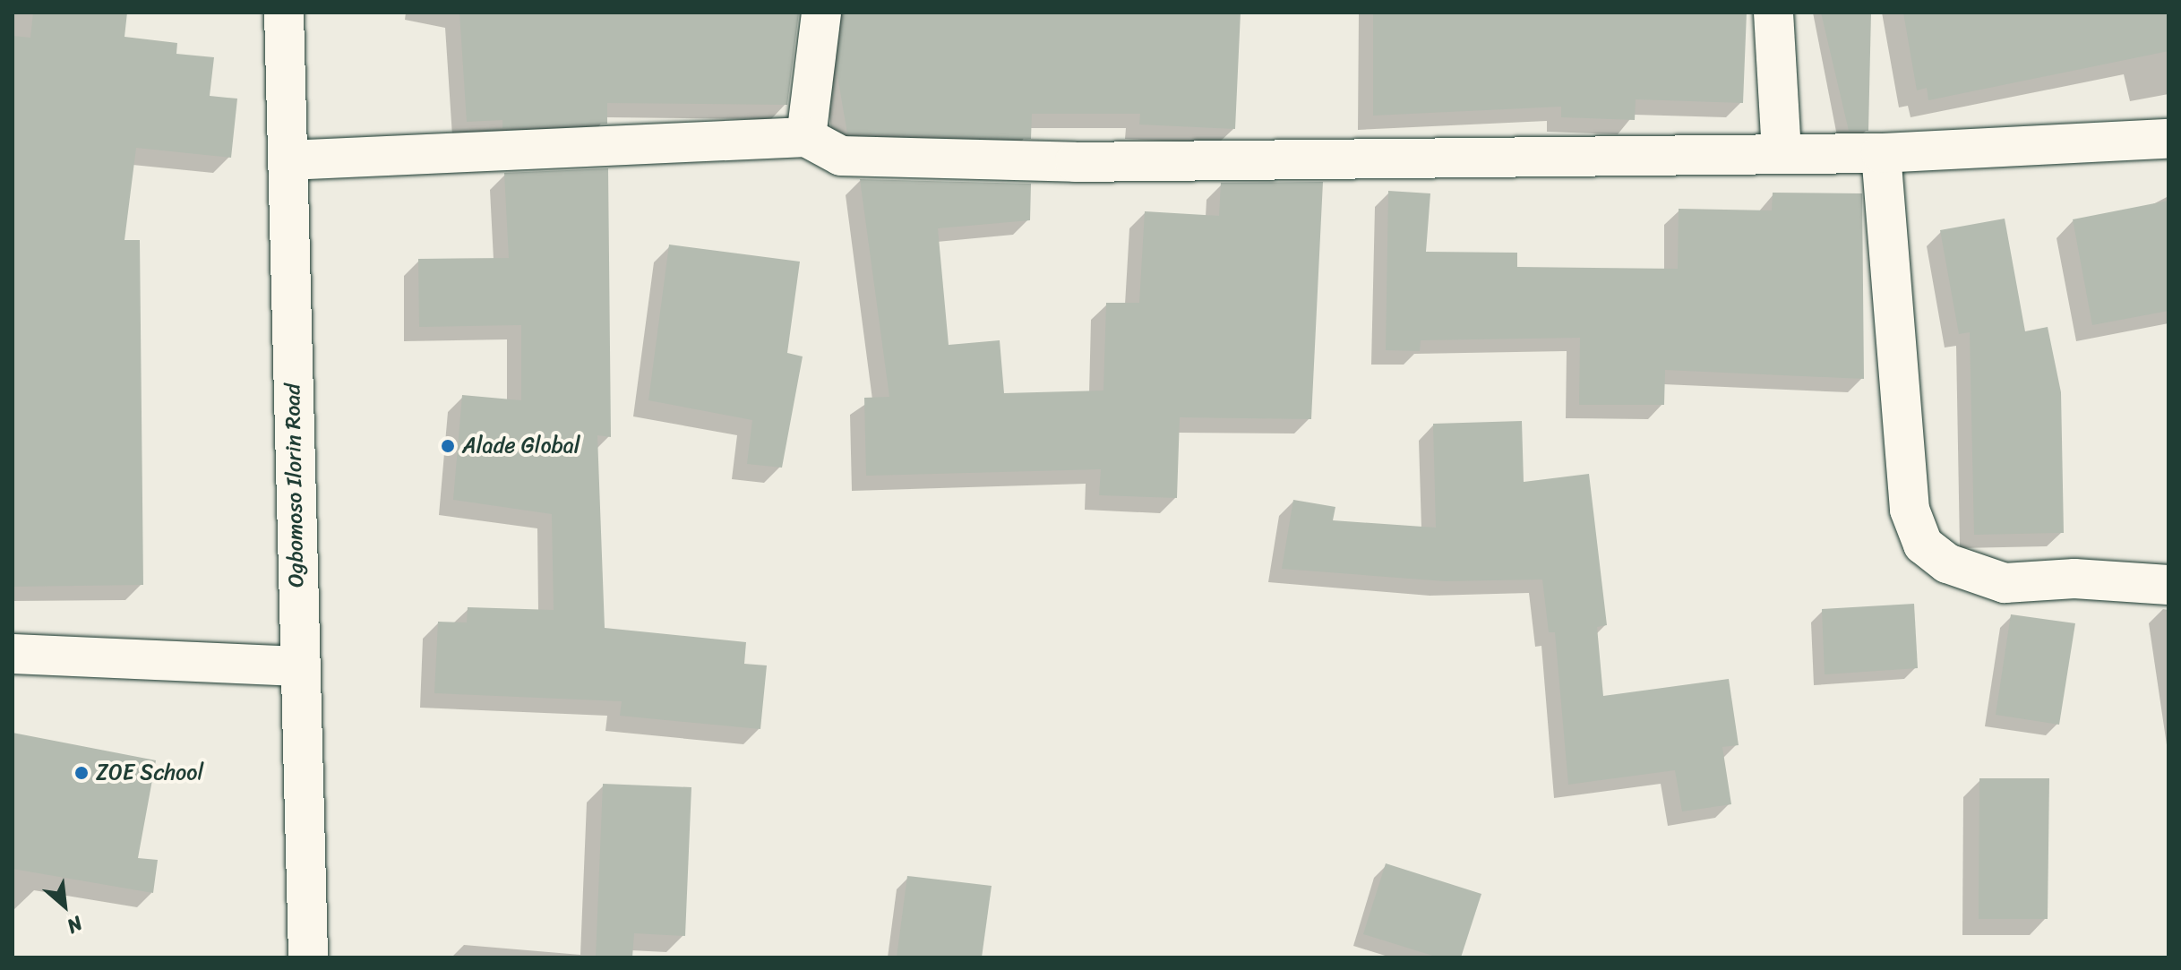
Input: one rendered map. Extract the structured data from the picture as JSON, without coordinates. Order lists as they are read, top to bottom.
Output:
{
  "streets": {
    "main road": ["Ogbomoso Ilorin Road"]
  },
  "places": ["Alade Global", "ZOE School"],
  "north": "bottom right"
}
